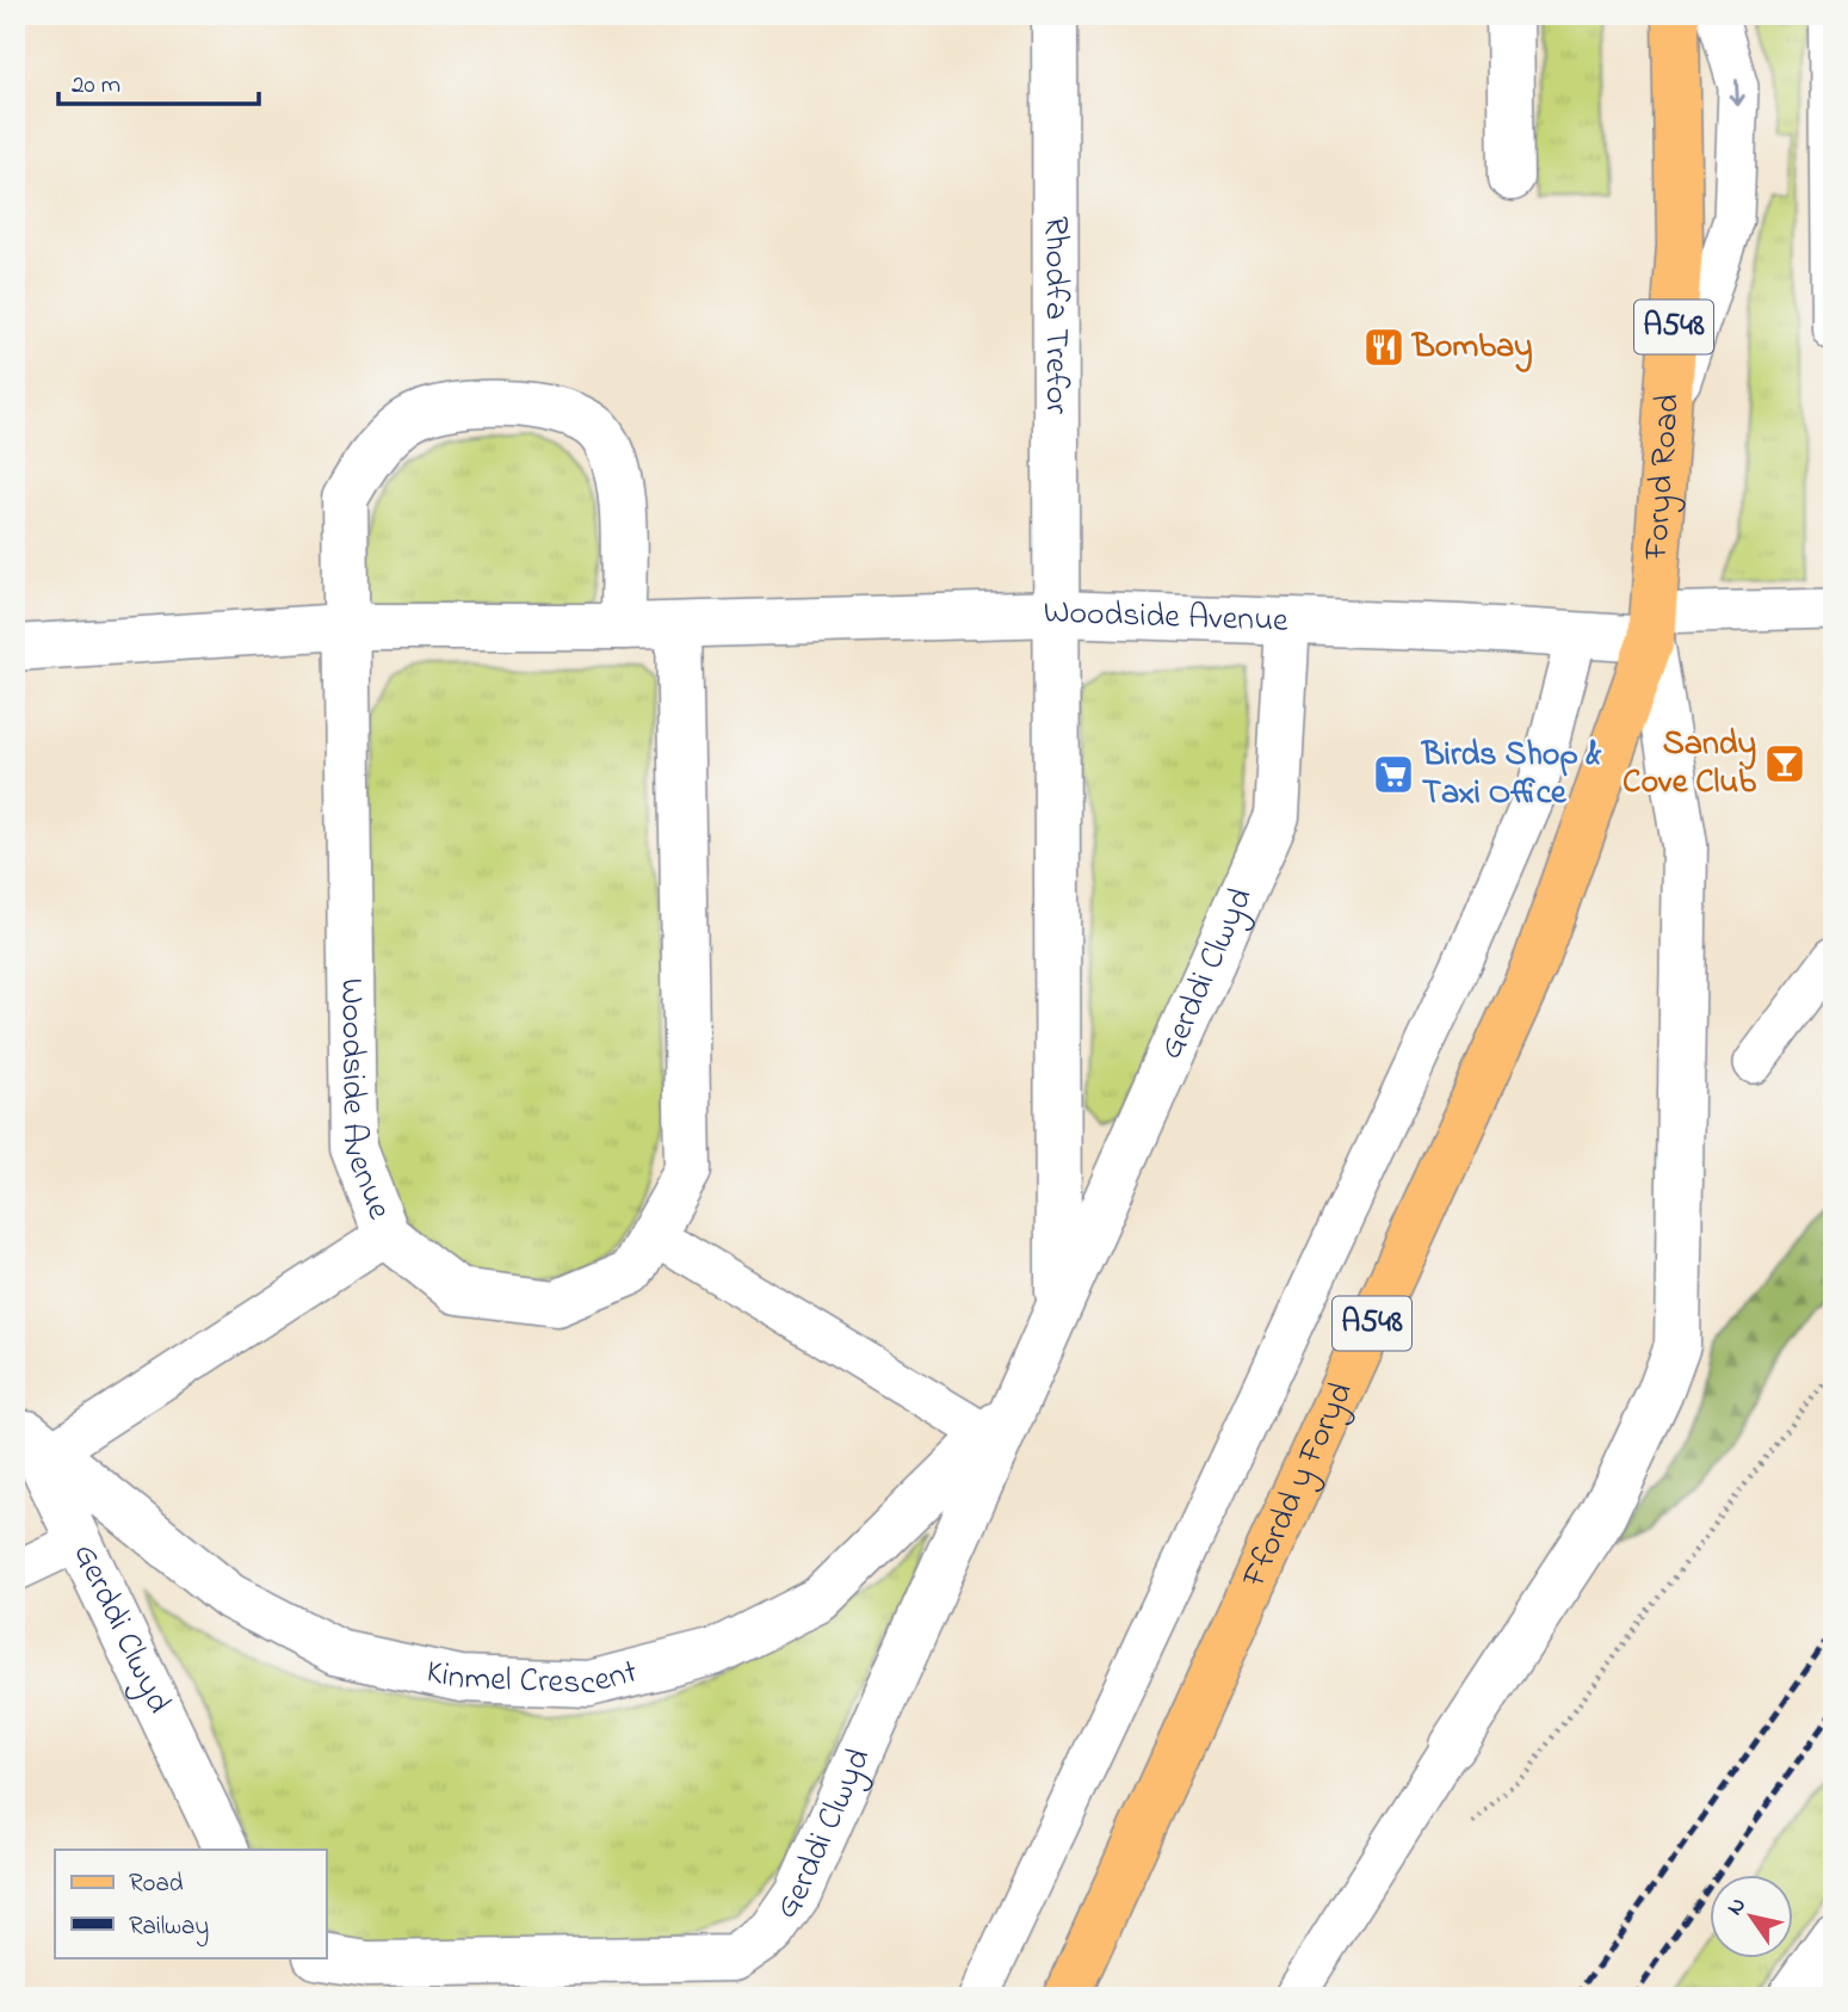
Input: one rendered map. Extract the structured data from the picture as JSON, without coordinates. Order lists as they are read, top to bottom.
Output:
{
  "streets": {
    "main road": ["A548", "Foryd Road", "Ffordd y Foryd"],
    "street": [
      "Rhodfa Trefor",
      "Woodside Avenue",
      "Gerddi Clwyd",
      "Kinmel Crescent"
    ]
  },
  "crossings": [
    ["Rhodfa Trefor", "Woodside Avenue"],
    ["Rhodfa Trefor", "Gerddi Clwyd"],
    ["Foryd Road", "Woodside Avenue"],
    ["Foryd Road", "Ffordd y Foryd"],
    ["Woodside Avenue", "Gerddi Clwyd"],
    ["Woodside Avenue", "Ffordd y Foryd"],
    ["Gerddi Clwyd", "Kinmel Crescent"]
  ],
  "places": {
    "restaurant": ["Bombay"],
    "bar": ["Sandy Cove Club"],
    "supermarket": ["Birds Shop & Taxi Office"]
  },
  "legend": ["Road", "Railway"],
  "scale_bar": "20 m",
  "north": "top left"
}
